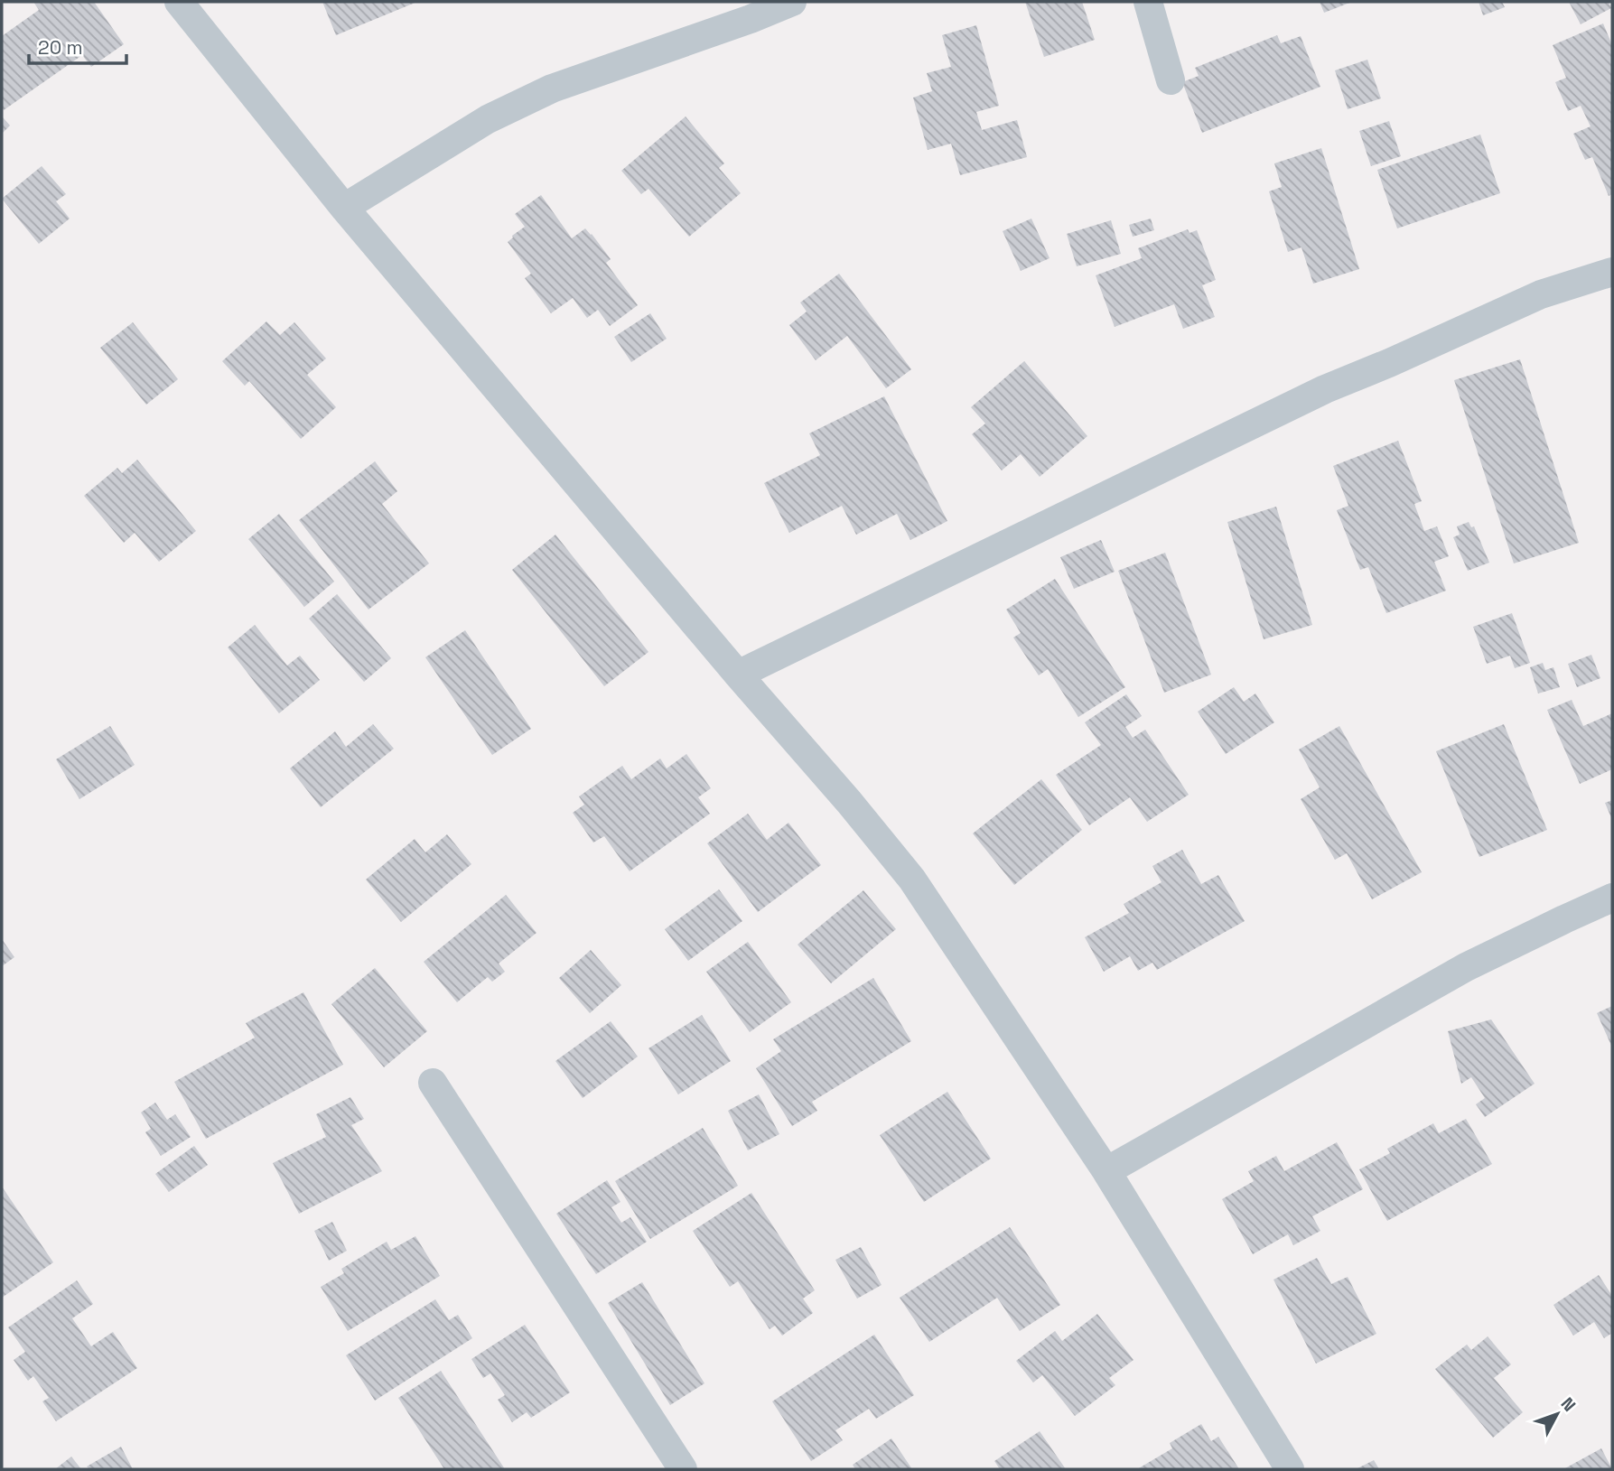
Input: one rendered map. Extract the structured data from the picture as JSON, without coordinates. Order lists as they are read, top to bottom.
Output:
{
  "scale_bar": "20 m",
  "north": "top right"
}
